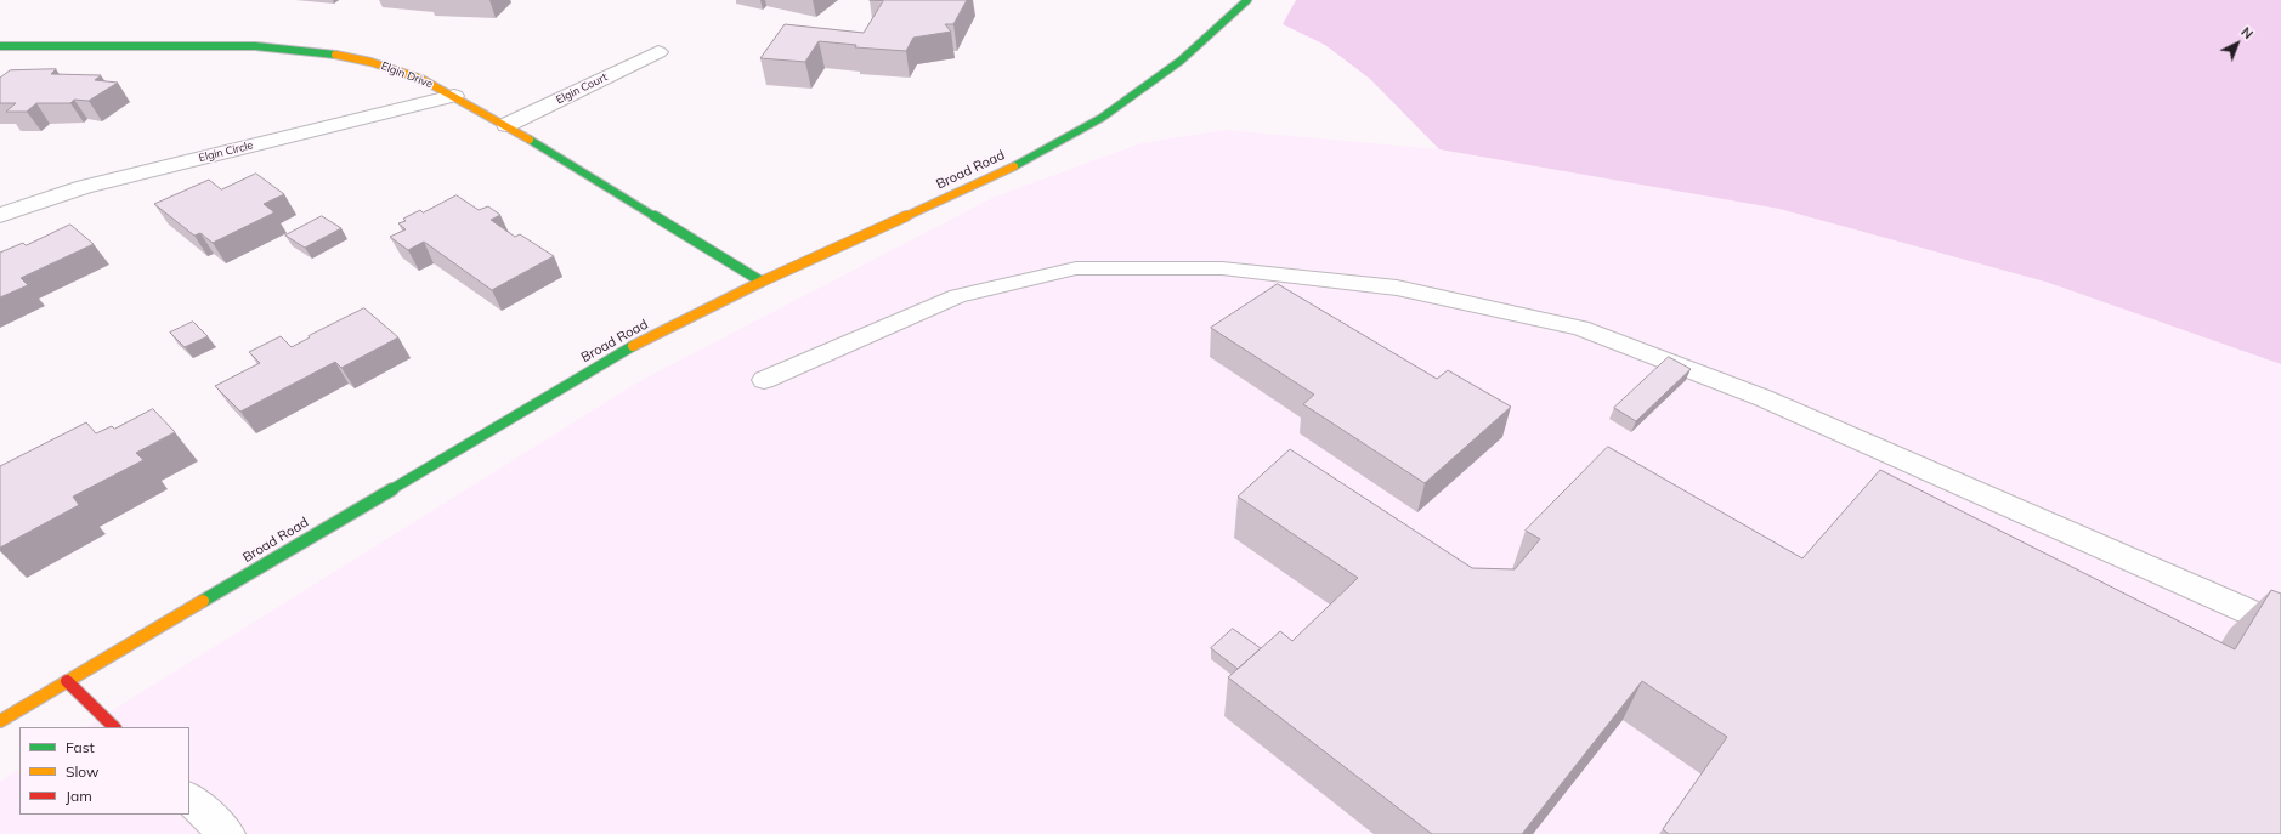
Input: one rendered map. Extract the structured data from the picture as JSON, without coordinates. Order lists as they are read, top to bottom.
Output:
{
  "streets": {
    "street": [
      "Elgin Drive",
      "Elgin Court",
      "Elgin Circle",
      "Broad Road"
    ]
  },
  "crossings": [
    ["Elgin Drive", "Elgin Court"],
    ["Elgin Drive", "Elgin Circle"],
    ["Elgin Drive", "Broad Road"]
  ],
  "legend": ["Fast", "Slow", "Jam"],
  "north": "top right"
}
